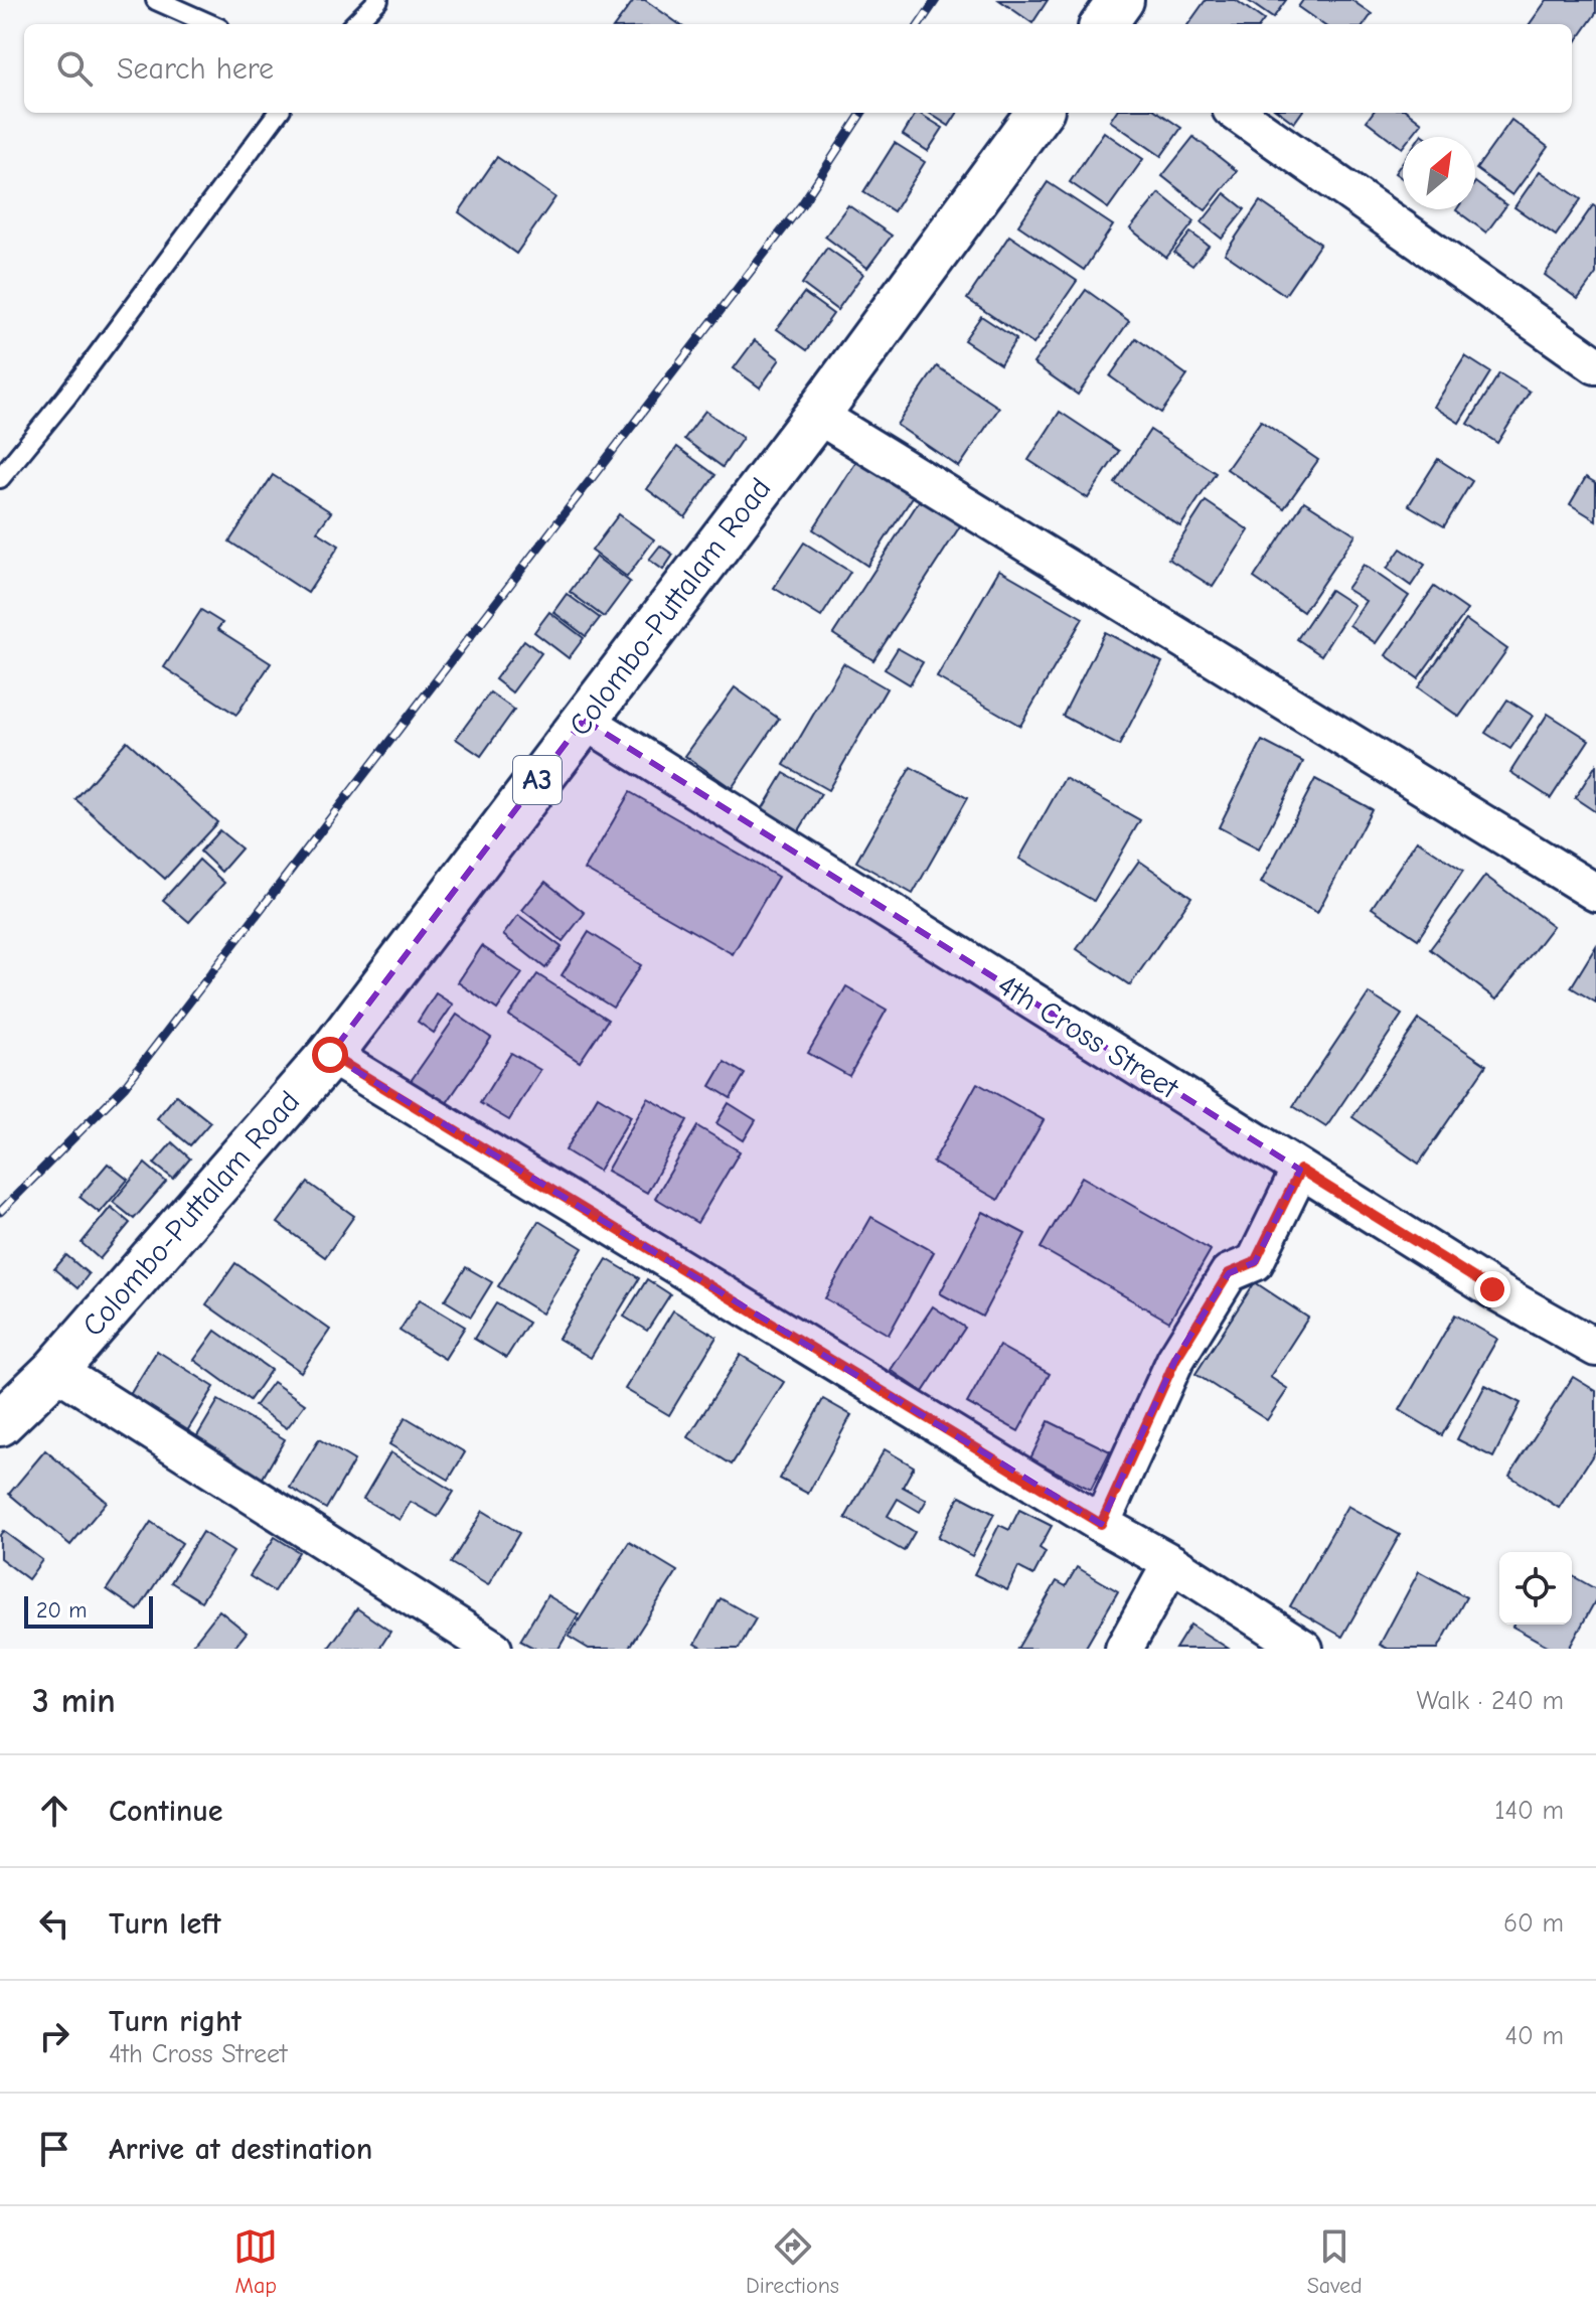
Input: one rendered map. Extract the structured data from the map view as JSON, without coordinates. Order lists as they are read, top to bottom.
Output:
{
  "streets": {
    "highway": ["Colombo-Puttalam Road", "A3"],
    "street": ["4th Cross Street"]
  },
  "crossings": [
    ["Colombo-Puttalam Road", "4th Cross Street"]
  ],
  "scale_bar": "20 m",
  "north": "top right",
  "page": {
    "search": "Search here",
    "scale": "20 m",
    "heading": ["3 min", "Walk · 240 m"],
    "list": [
      ["Continue", "140 m"],
      ["Turn left", "60 m"],
      ["Turn right", "4th Cross Street", "40 m"],
      "Arrive at destination"
    ],
    "nav": ["Map", "Directions", "Saved"]
  }
}
